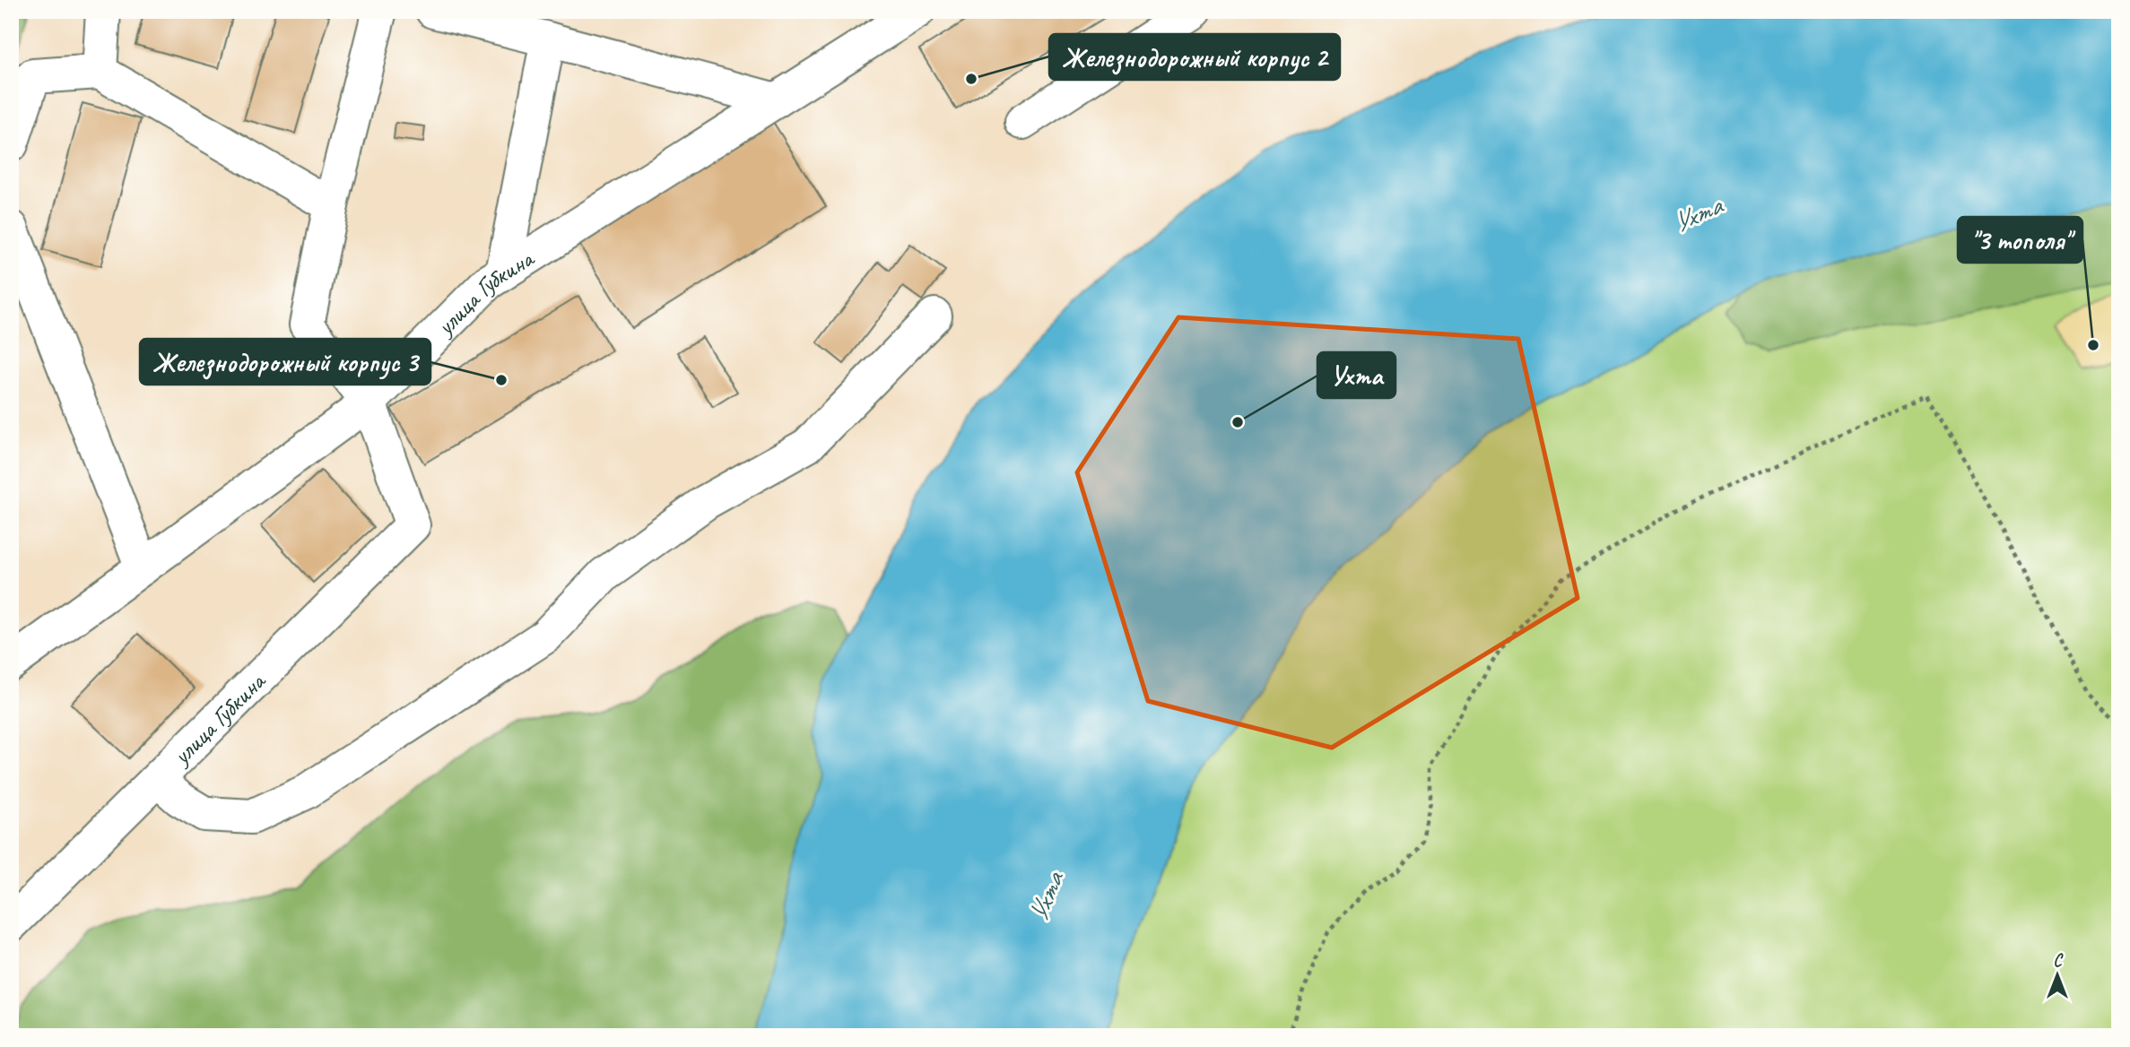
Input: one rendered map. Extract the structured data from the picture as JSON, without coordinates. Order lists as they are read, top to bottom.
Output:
{
  "streets": {
    "street": ["улица Губкина"]
  },
  "water": ["Ухта"],
  "places": [
    "Железнодорожный корпус 2",
    "\"3 тополя\"",
    "Железнодорожный корпус 3",
    "Ухта"
  ],
  "north": "top"
}
